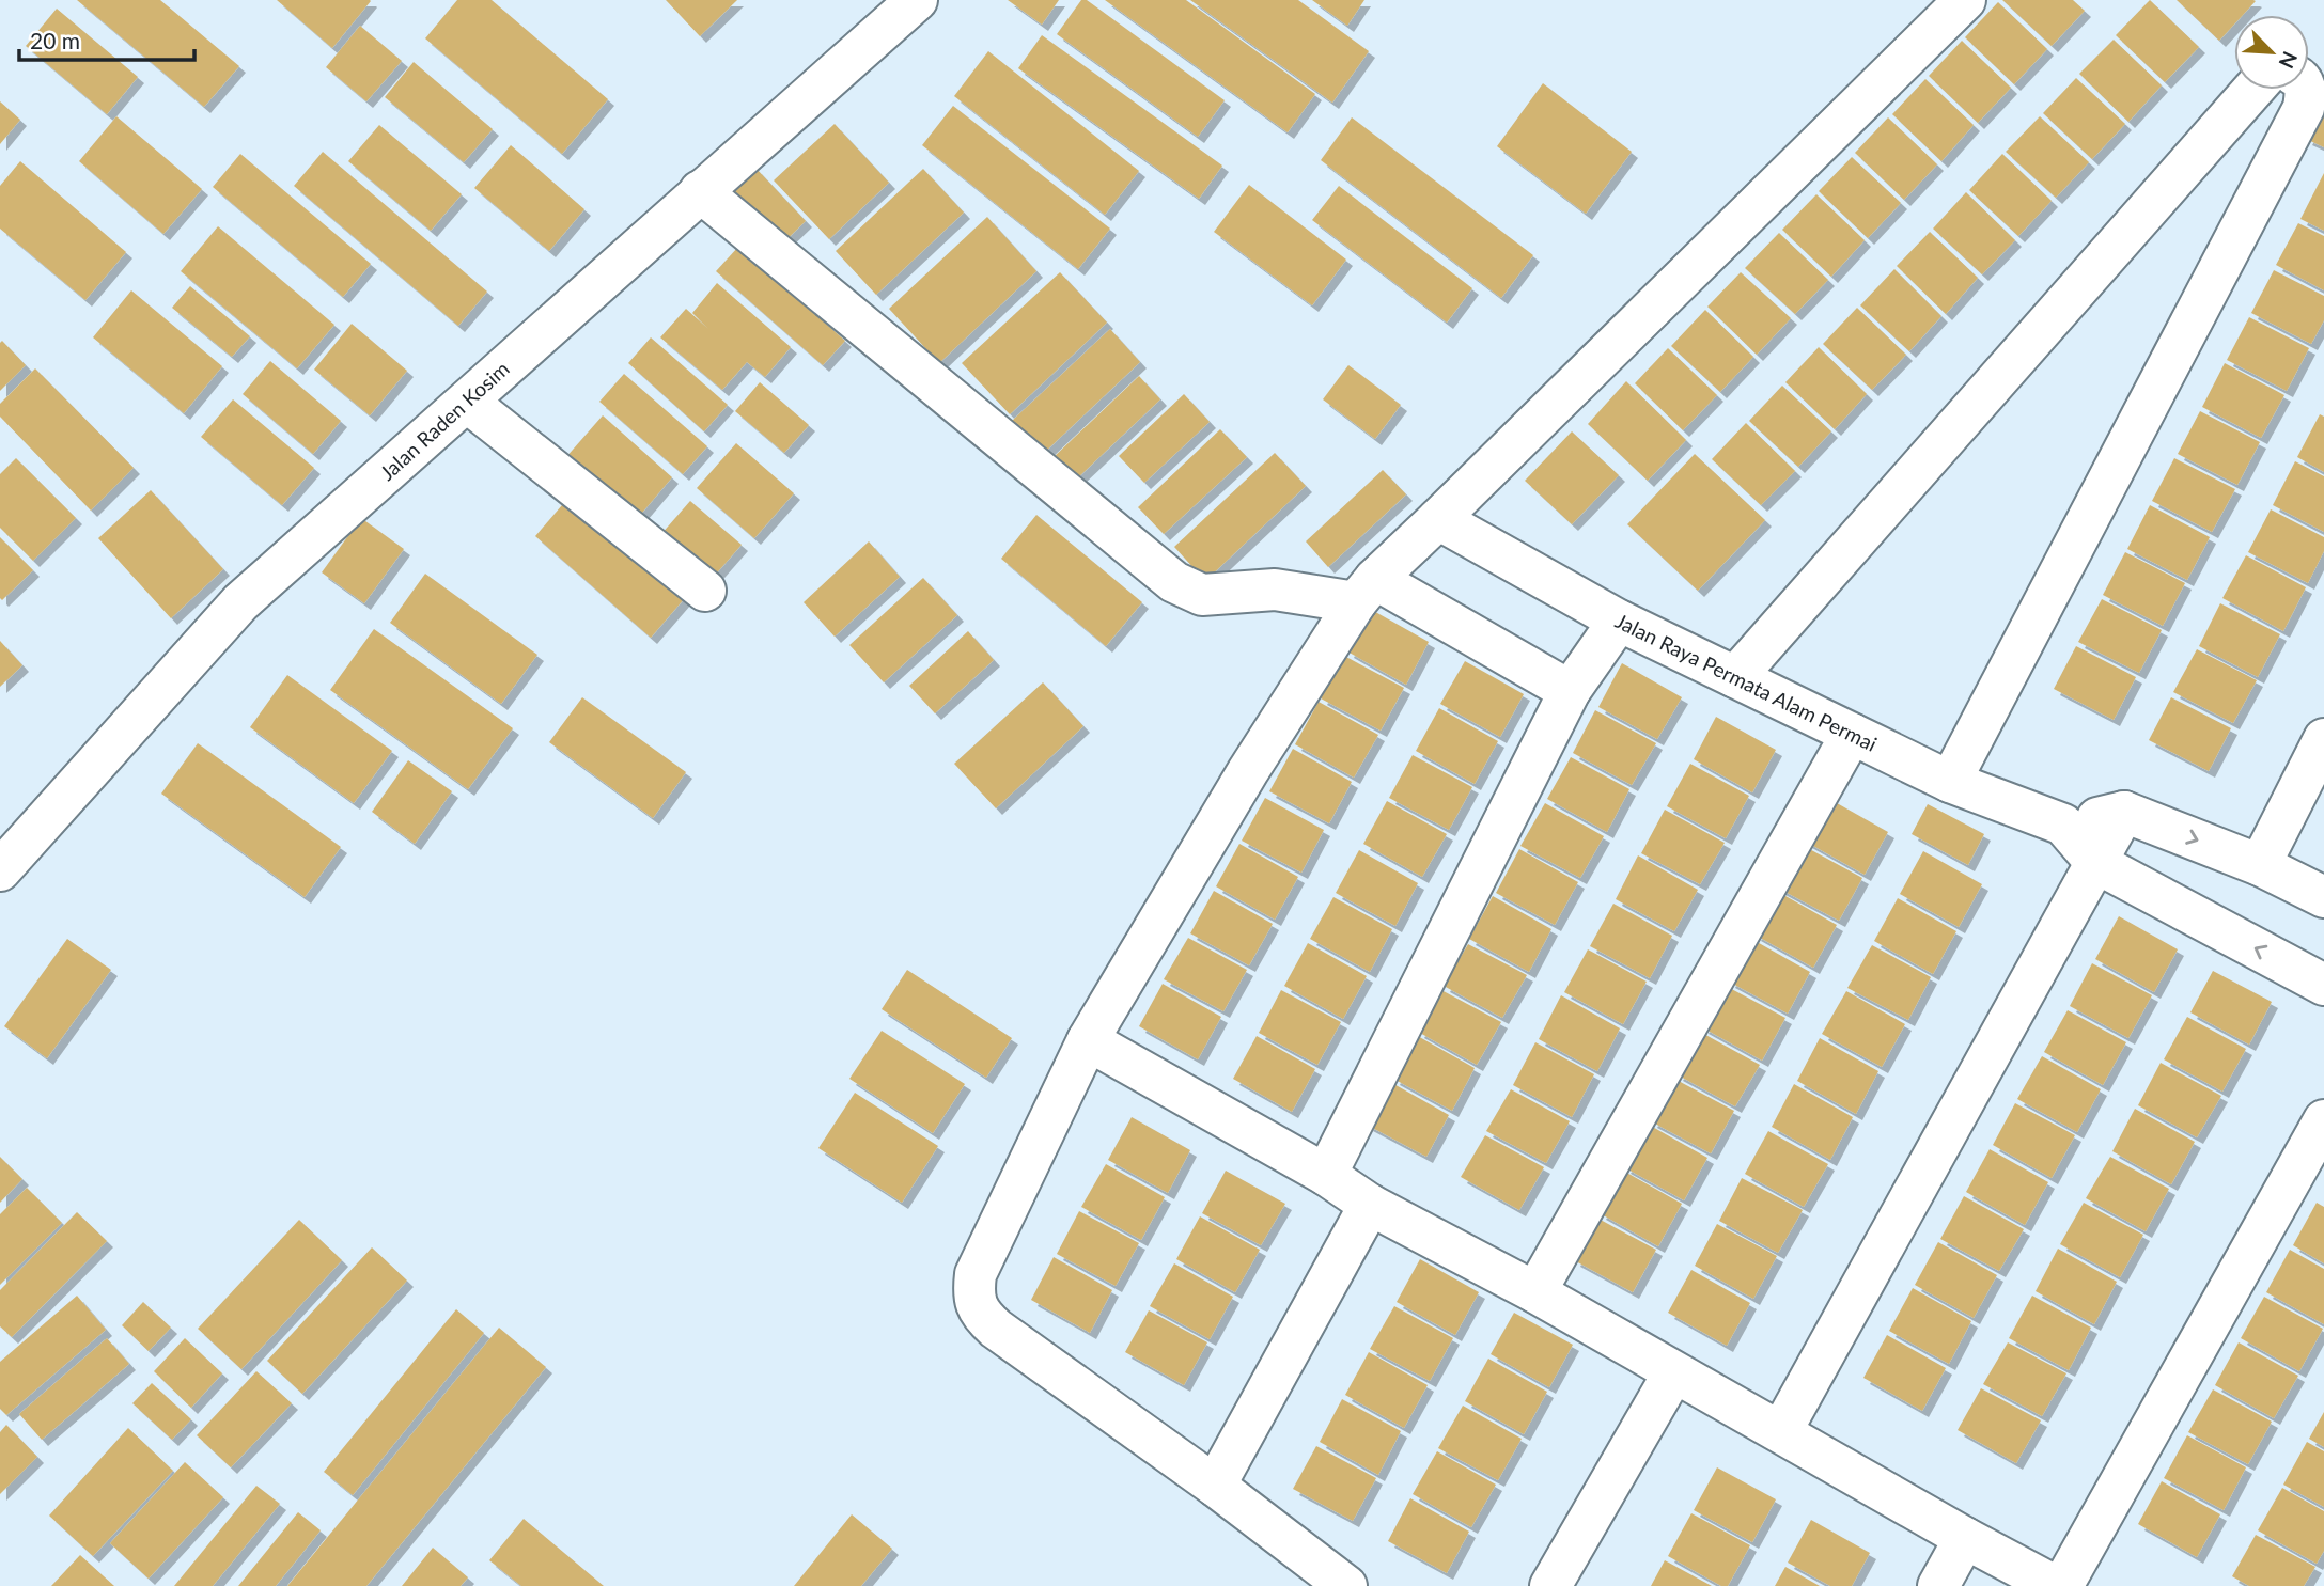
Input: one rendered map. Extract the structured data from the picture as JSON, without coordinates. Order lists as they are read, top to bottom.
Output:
{
  "streets": {
    "street": ["Jalan Raden Kosim", "Jalan Raya Permata Alam Permai"]
  },
  "scale_bar": "20 m",
  "north": "bottom right"
}
